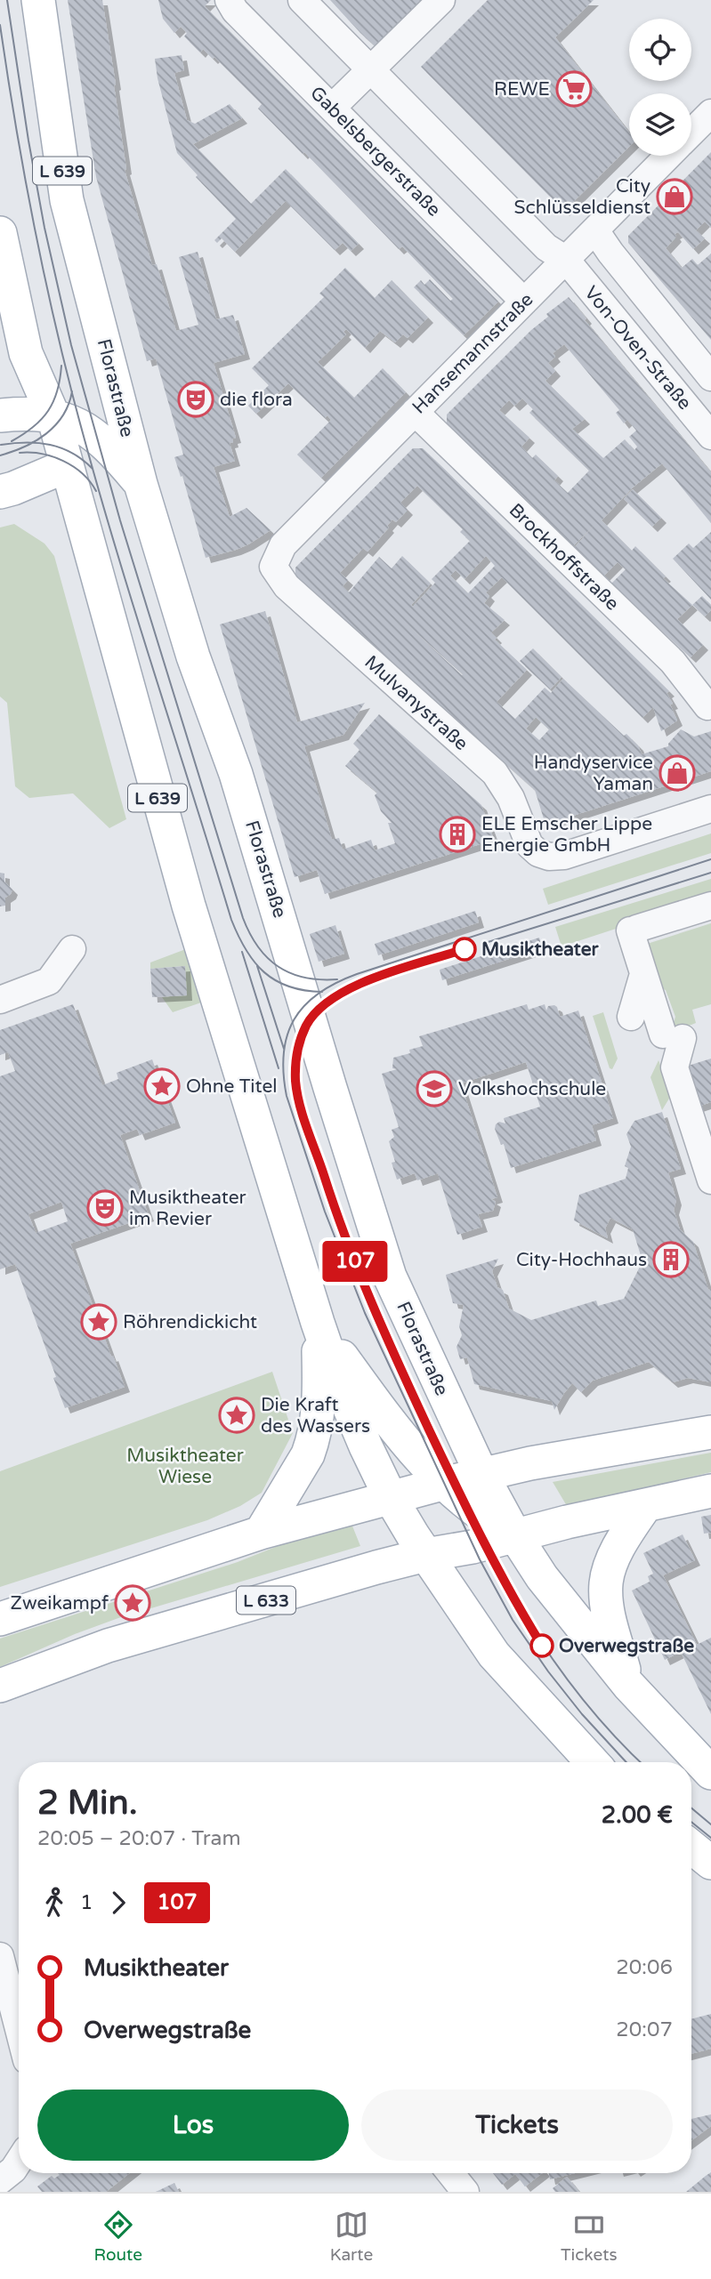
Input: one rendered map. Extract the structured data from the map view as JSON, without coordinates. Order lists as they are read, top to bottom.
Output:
{
  "streets": {
    "main road": ["L 639", "Florastraße", "L 633"],
    "street": [
      "Gabelsbergerstraße",
      "Von-Oven-Straße",
      "Hansemannstraße",
      "Brockhoffstraße",
      "Mulvanystraße"
    ]
  },
  "crossings": [
    ["Gabelsbergerstraße", "Hansemannstraße"],
    ["L 639", "L 633"],
    ["Von-Oven-Straße", "Hansemannstraße"],
    ["Hansemannstraße", "Brockhoffstraße"],
    ["Hansemannstraße", "Mulvanystraße"],
    ["Florastraße", "L 633"]
  ],
  "parks": ["Musiktheater Wiese"],
  "places": {
    "supermarket": ["REWE"],
    "shop": ["City Schlüsseldienst", "Handyservice Yaman"],
    "theatre": ["die flora", "Musiktheater im Revier"],
    "building": ["ELE Emscher Lippe Energie GmbH", "City-Hochhaus"],
    "other": ["Musiktheater", "Overwegstraße"],
    "place": [
      "Ohne Titel",
      "Röhrendickicht",
      "Die Kraft des Wassers",
      "Zweikampf"
    ],
    "school or university": ["Volkshochschule"]
  },
  "lines": ["tram line 107"],
  "page": {
    "on_map": "107",
    "heading": ["2 Min.", "20:05 – 20:07 · Tram", "2.00 €"],
    "legs": ["1", "107"],
    "list": [
      {
        "name": "Musiktheater",
        "value": "20:06"
      },
      {
        "name": "Overwegstraße",
        "value": "20:07"
      }
    ],
    "buttons": ["Los", "Tickets"],
    "tabs": ["Route", "Karte", "Tickets"]
  }
}
